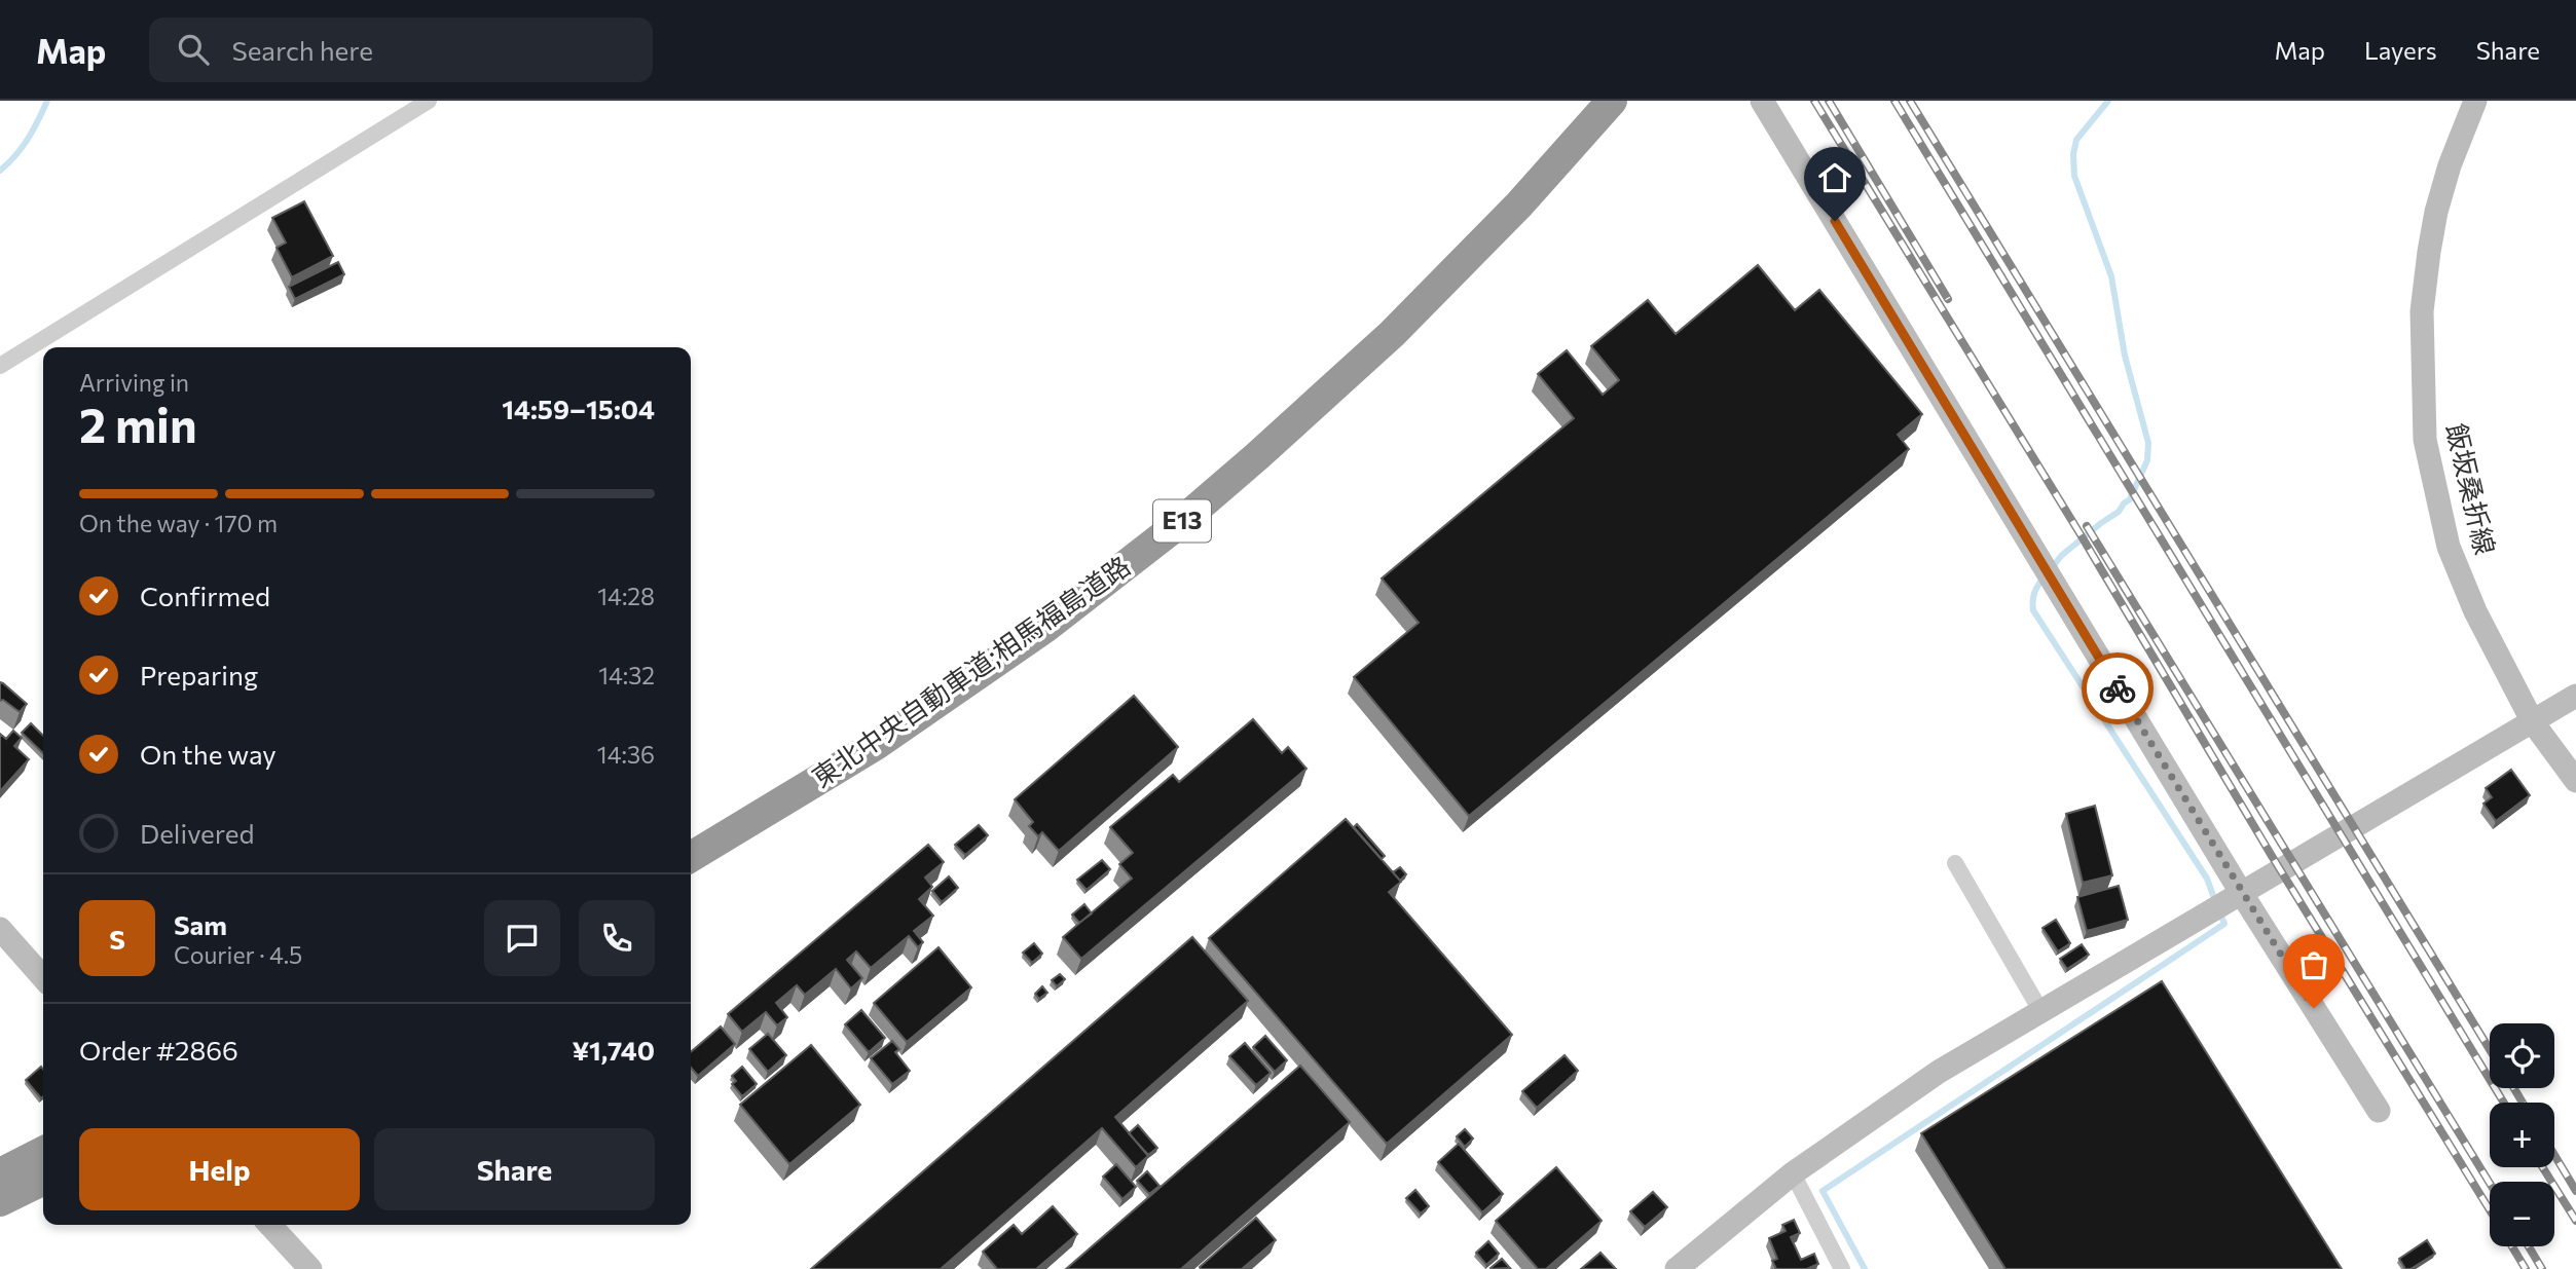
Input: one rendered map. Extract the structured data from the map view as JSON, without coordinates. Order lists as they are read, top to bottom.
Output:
{
  "streets": {
    "highway": ["E13", "東北中央自動車道;相馬福島道路"],
    "street": ["飯坂桑折線"]
  },
  "page": {
    "header": "Map",
    "search": "Search here",
    "nav": ["Map", "Layers", "Share"],
    "heading": ["2 min", "Arriving in", "14:59–15:04"],
    "panel": [
      "Sam",
      "Courier · 4.5",
      "Order #2866",
      "¥1,740"
    ],
    "bar": "On the way · 170 m",
    "list": [
      ["Confirmed", "14:28"],
      ["Preparing", "14:32"],
      ["On the way", "14:36"],
      "Delivered"
    ],
    "round": "S",
    "map_buttons": ["+", "−"],
    "buttons": ["Help", "Share"]
  }
}
